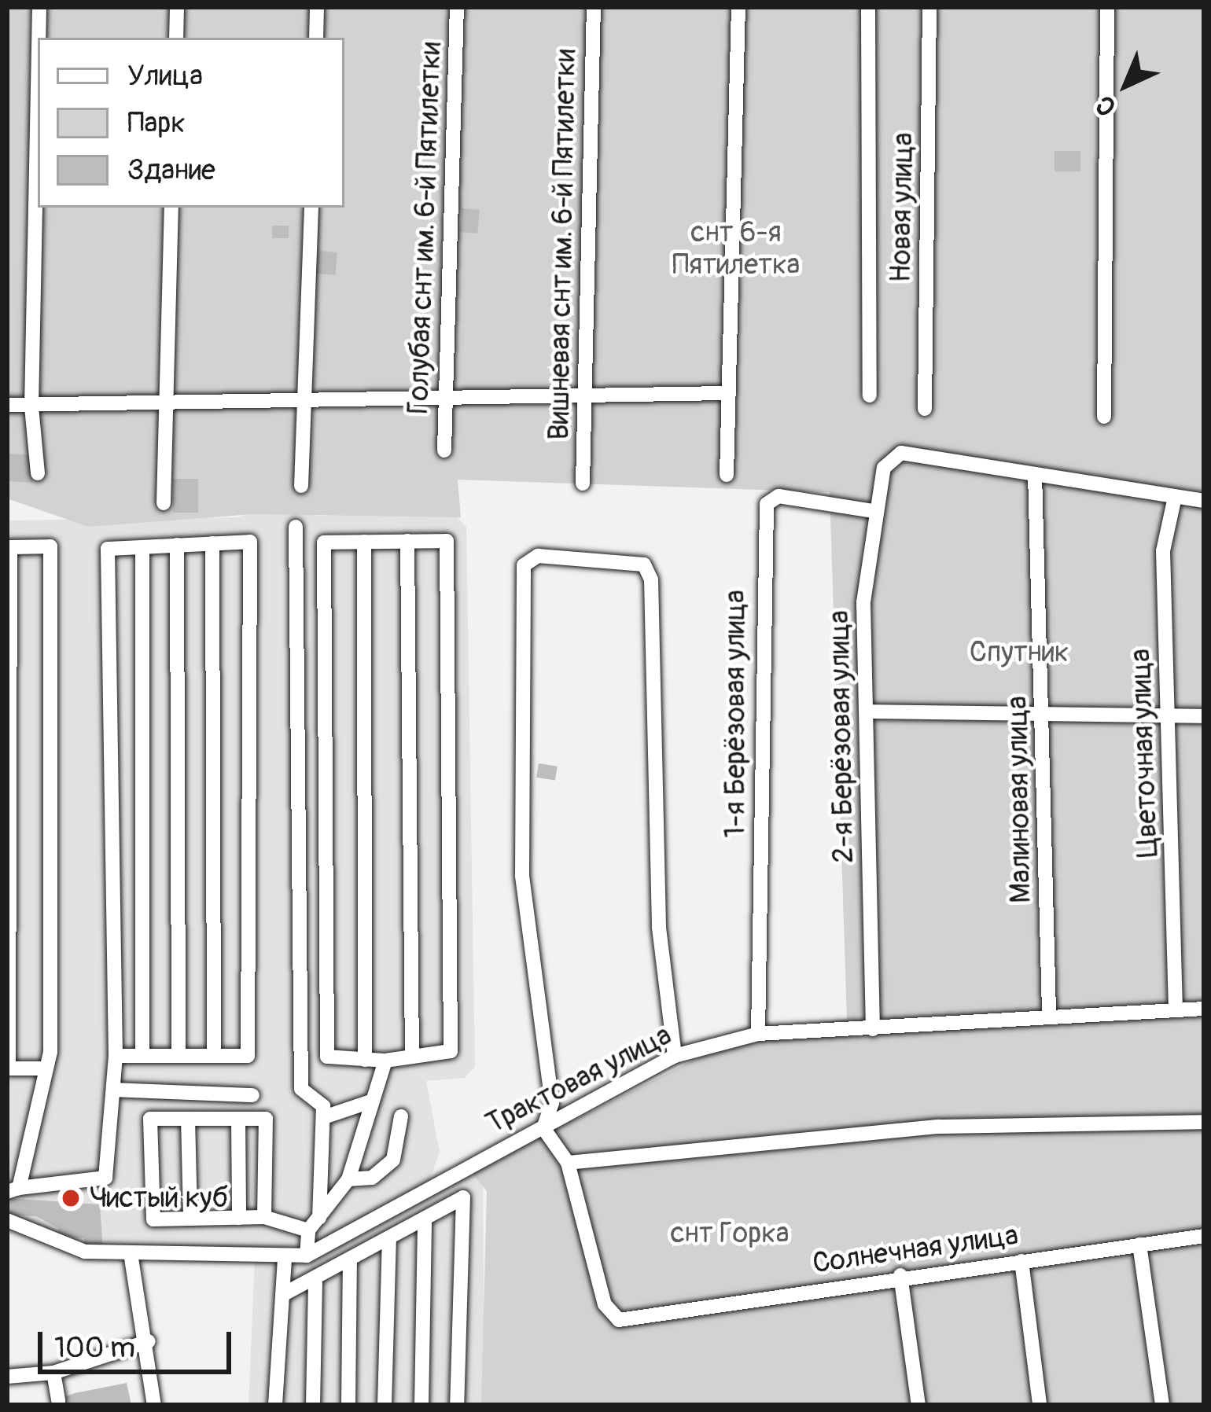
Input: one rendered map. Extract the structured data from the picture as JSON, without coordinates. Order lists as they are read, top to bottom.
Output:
{
  "streets": {
    "street": [
      "Новая улица",
      "Голубая снт им. 6-й Пятилетки",
      "Вишневая снт им. 6-й Пятилетки",
      "1-я Берёзовая улица",
      "2-я Берёзовая улица",
      "Цветочная улица",
      "Малиновая улица",
      "Трактовая улица",
      "Солнечная улица"
    ]
  },
  "crossings": [
    ["1-я Берёзовая улица", "2-я Берёзовая улица"],
    ["1-я Берёзовая улица", "Трактовая улица"],
    ["2-я Берёзовая улица", "Малиновая улица"],
    ["2-я Берёзовая улица", "Трактовая улица"],
    ["Цветочная улица", "Трактовая улица"],
    ["Малиновая улица", "Трактовая улица"],
    ["Трактовая улица", "Солнечная улица"]
  ],
  "parks": ["снт 6-я Пятилетка", "Спутник", "снт Горка"],
  "places": ["Чистый куб"],
  "legend": ["Улица", "Парк", "Здание"],
  "scale_bar": "100 m",
  "north": "bottom left"
}
